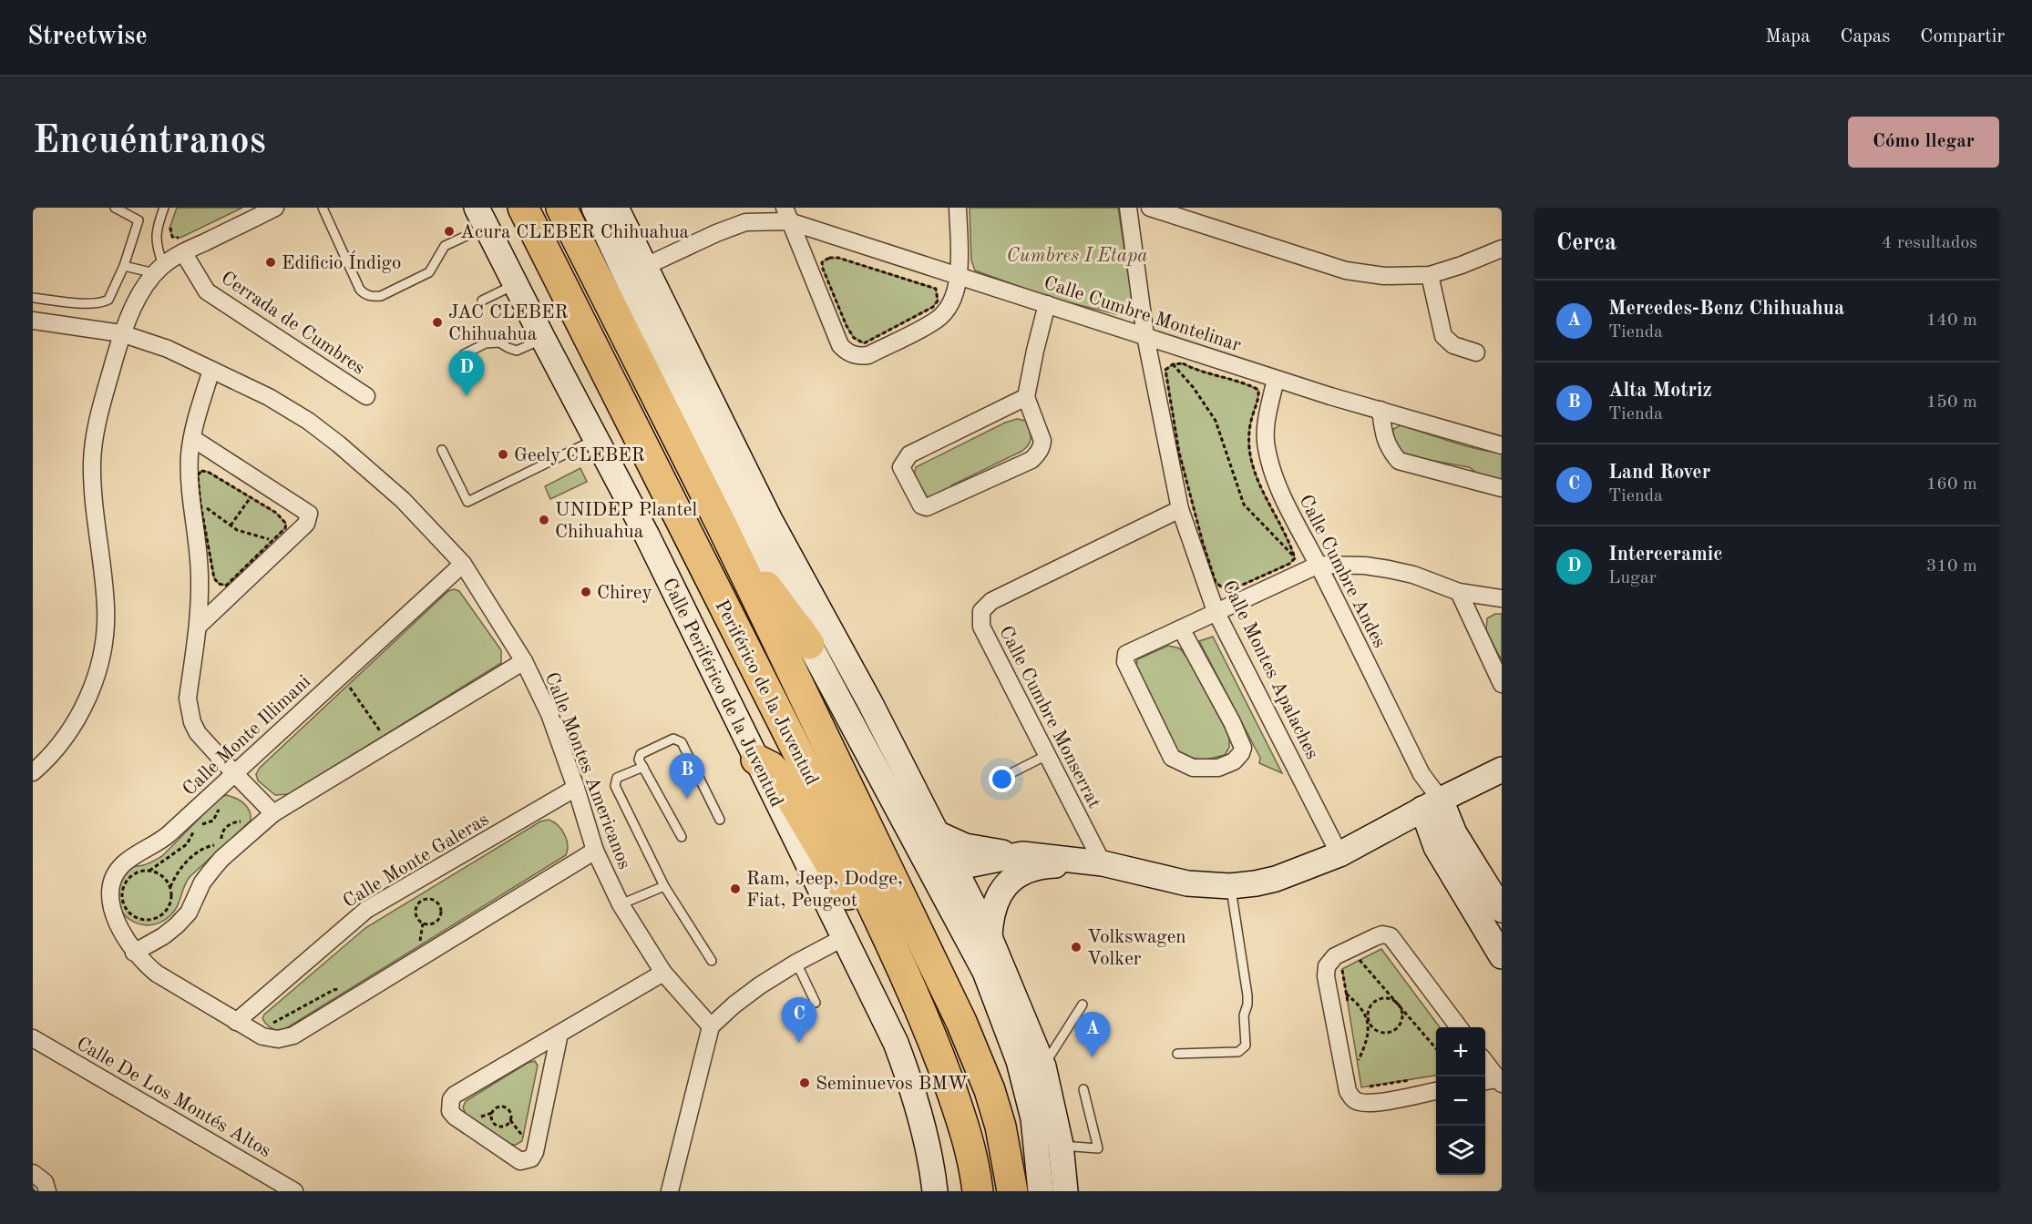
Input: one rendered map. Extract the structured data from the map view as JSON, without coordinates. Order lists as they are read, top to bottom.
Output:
{
  "streets": {
    "highway": ["Periférico de la Juventud"],
    "main road": ["Calle Periférico de la Juventud"],
    "street": [
      "Calle Cumbre Montelinar",
      "Cerrada de Cumbres",
      "Calle Cumbre Andes",
      "Calle Montes Apalaches",
      "Calle Cumbre Monserrat",
      "Calle Monte Illimani",
      "Calle Montes Americanos",
      "Calle Monte Galeras",
      "Calle De Los Montés Altos"
    ]
  },
  "crossings": [
    ["Calle Cumbre Montelinar", "Calle Cumbre Andes"],
    ["Calle Cumbre Montelinar", "Calle Montes Apalaches"],
    ["Calle Montes Apalaches", "Calle Cumbre Monserrat"],
    ["Calle Monte Illimani", "Calle Montes Americanos"],
    ["Calle Monte Illimani", "Calle Monte Galeras"],
    ["Calle Montes Americanos", "Calle Monte Galeras"]
  ],
  "parks": ["Cumbres I Etapa"],
  "places": [
    "Acura CLEBER Chihuahua",
    "Edificio Índigo",
    "JAC CLEBER Chihuahua",
    "Geely CLEBER",
    "UNIDEP Plantel Chihuahua",
    "Chirey",
    "Ram, Jeep, Dodge, Fiat, Peugeot",
    "Volkswagen Volker",
    "Seminuevos BMW"
  ],
  "page": {
    "header": "Streetwise",
    "nav": ["Mapa", "Capas", "Compartir"],
    "buttons": "Cómo llegar",
    "title": "Encuéntranos",
    "heading": ["Cerca", "4 resultados"],
    "list": [
      {
        "mark": "A",
        "name": "Mercedes-Benz Chihuahua",
        "note": "Tienda",
        "value": "140 m"
      },
      {
        "mark": "B",
        "name": "Alta Motriz",
        "note": "Tienda",
        "value": "150 m"
      },
      {
        "mark": "C",
        "name": "Land Rover",
        "note": "Tienda",
        "value": "160 m"
      },
      {
        "mark": "D",
        "name": "Interceramic",
        "note": "Lugar",
        "value": "310 m"
      }
    ],
    "pins": [
      "D",
      "B",
      "C",
      "A"
    ],
    "map_buttons": ["+", "−"]
  }
}
